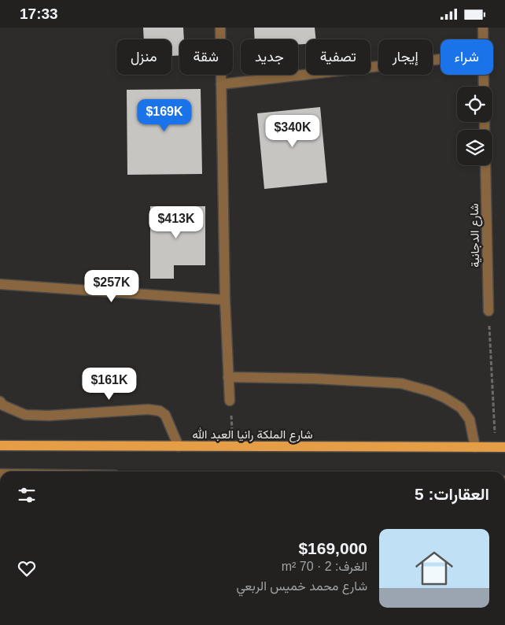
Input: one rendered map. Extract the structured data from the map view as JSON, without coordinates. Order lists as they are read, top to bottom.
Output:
{
  "streets": {
    "main road": ["شارع الملكة رانيا العبد الله"],
    "street": ["شارع الدجانية"]
  },
  "page": {
    "status": "17:33",
    "chip": [
      "شراء",
      "إيجار",
      "تصفية",
      "جديد",
      "شقة",
      "منزل"
    ],
    "price": [
      "$169K",
      "$340K",
      "$413K",
      "$257K",
      "$161K"
    ],
    "heading": "العقارات: 5",
    "list": [
      {
        "name": "$169,000",
        "note": "الغرف: 2 · 70 m² · شارع محمد خميس الربعي"
      }
    ]
  }
}
